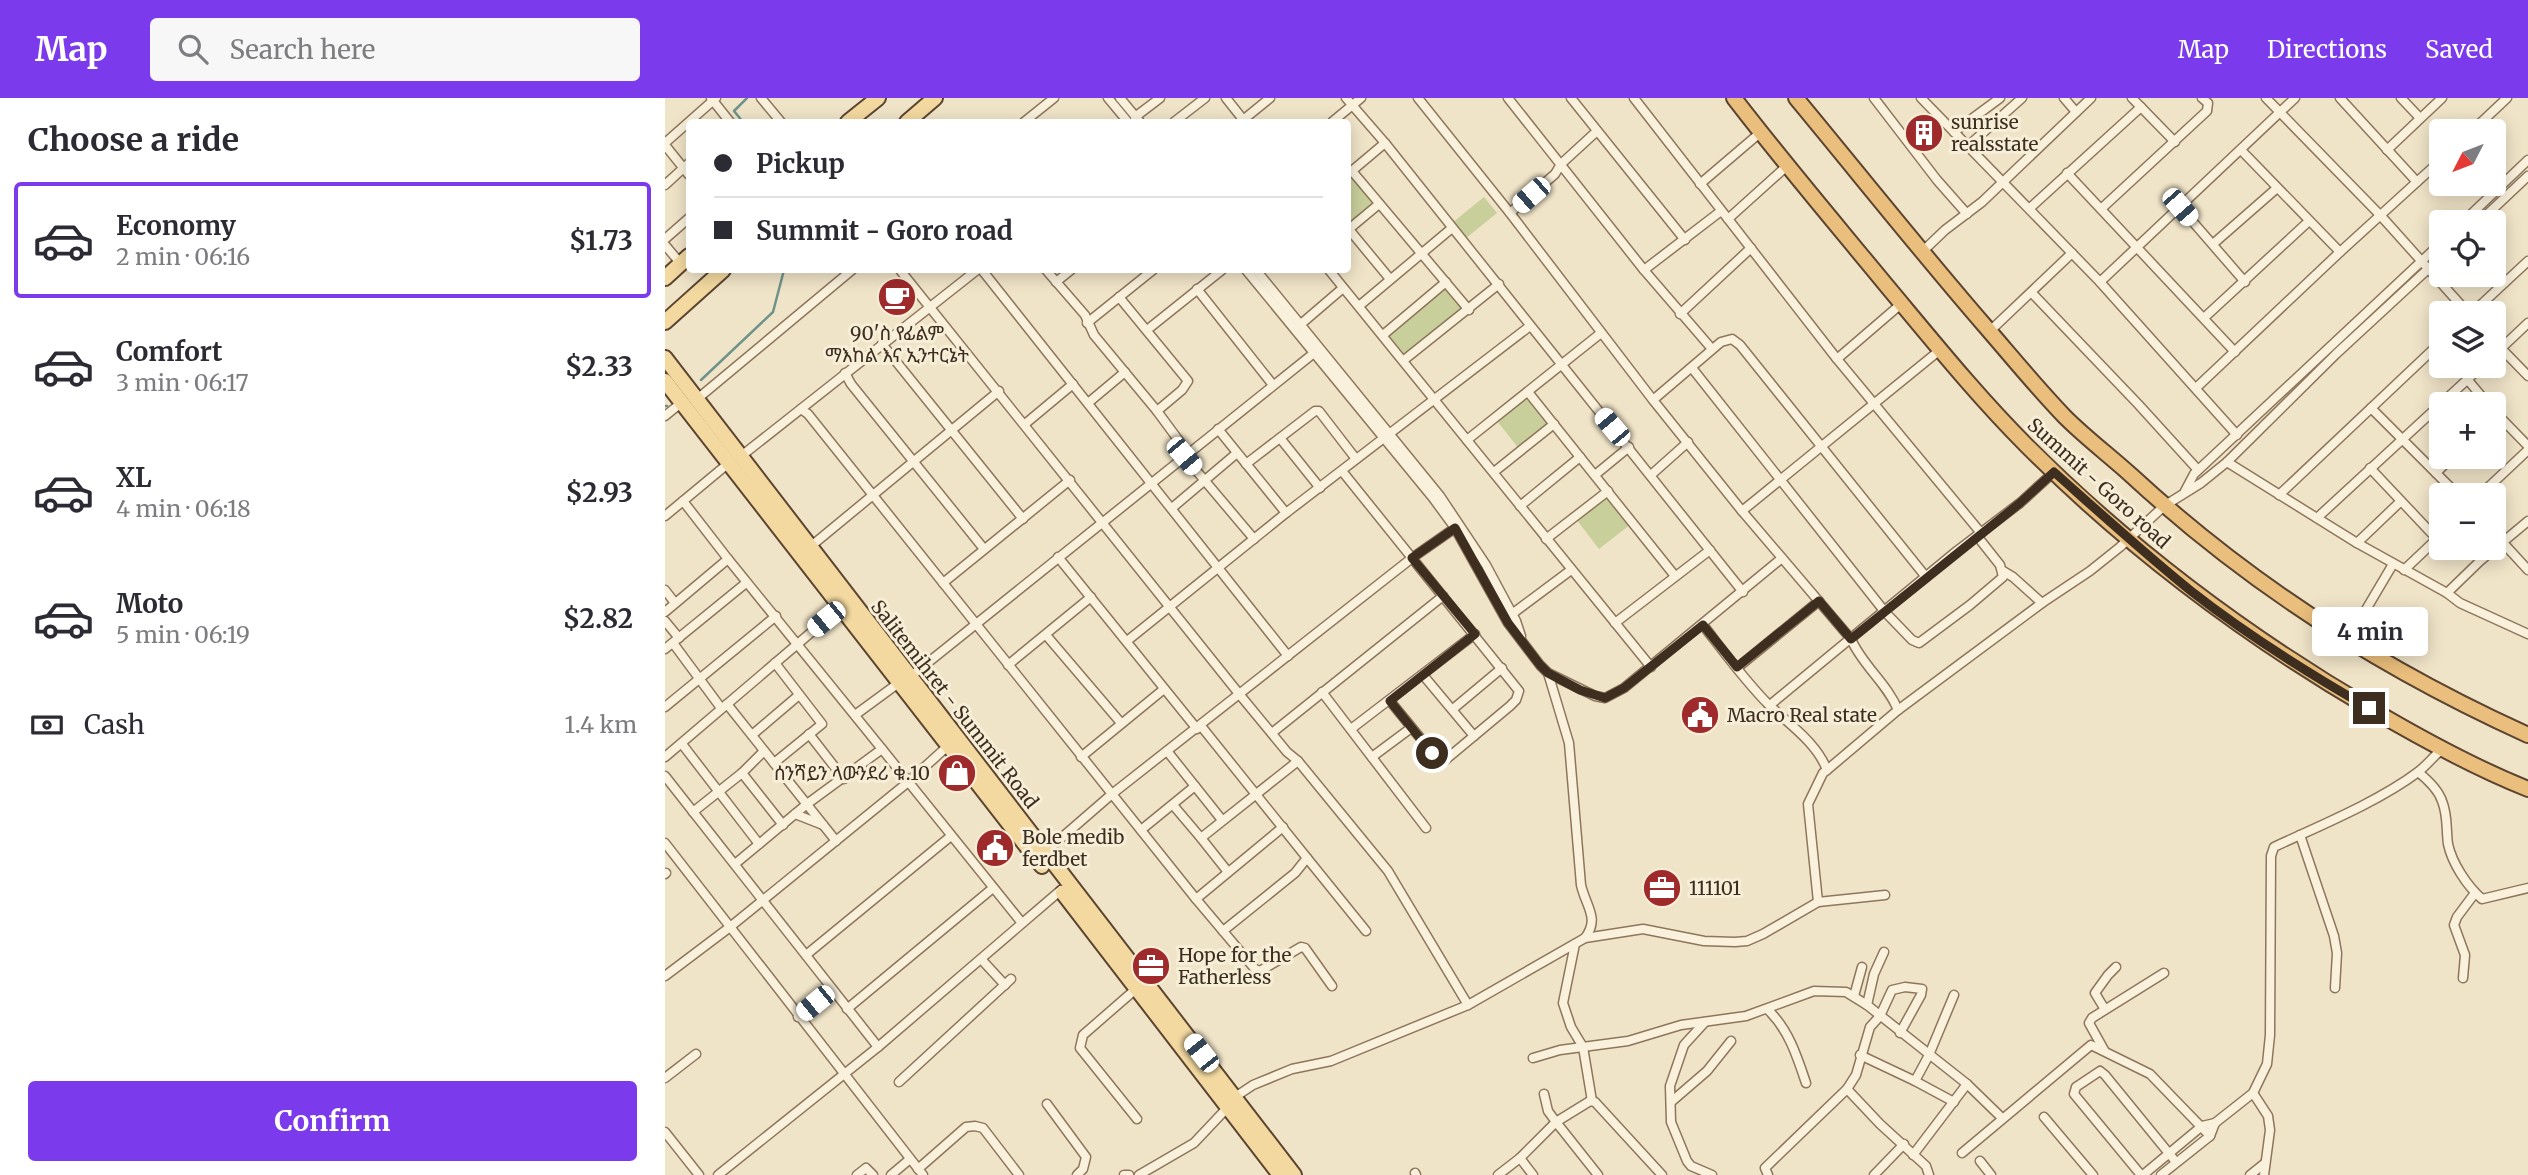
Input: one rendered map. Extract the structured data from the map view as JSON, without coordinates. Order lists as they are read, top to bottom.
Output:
{
  "streets": {
    "highway": ["Summit - Goro road"],
    "main road": ["Salitemihret - Summit Road"]
  },
  "places": {
    "building": ["sunrise realsstate"],
    "cafe": ["90'ስ የፊልም ማእከል እና ኢንተርኔት"],
    "public building": ["Macro Real state", "Bole medib ferdbet"],
    "shop": ["ሰንሻይን ላውንደሪ ቁ.10"],
    "office": ["111101", "Hope for the Fatherless"]
  },
  "north": "bottom left",
  "page": {
    "header": "Map",
    "search": "Search here",
    "nav": ["Map", "Directions", "Saved"],
    "heading": "Choose a ride",
    "map_buttons": ["+", "−"],
    "banner": ["Pickup", "Summit - Goro road"],
    "list": [
      {
        "name": "Economy",
        "note": "2 min · 06:16",
        "value": "$1.73"
      },
      {
        "name": "Comfort",
        "note": "3 min · 06:17",
        "value": "$2.33"
      },
      {
        "name": "XL",
        "note": "4 min · 06:18",
        "value": "$2.93"
      },
      {
        "name": "Moto",
        "note": "5 min · 06:19",
        "value": "$2.82"
      }
    ],
    "bubble": "4 min",
    "pay": ["Cash", "1.4 km"],
    "buttons": "Confirm"
  }
}
